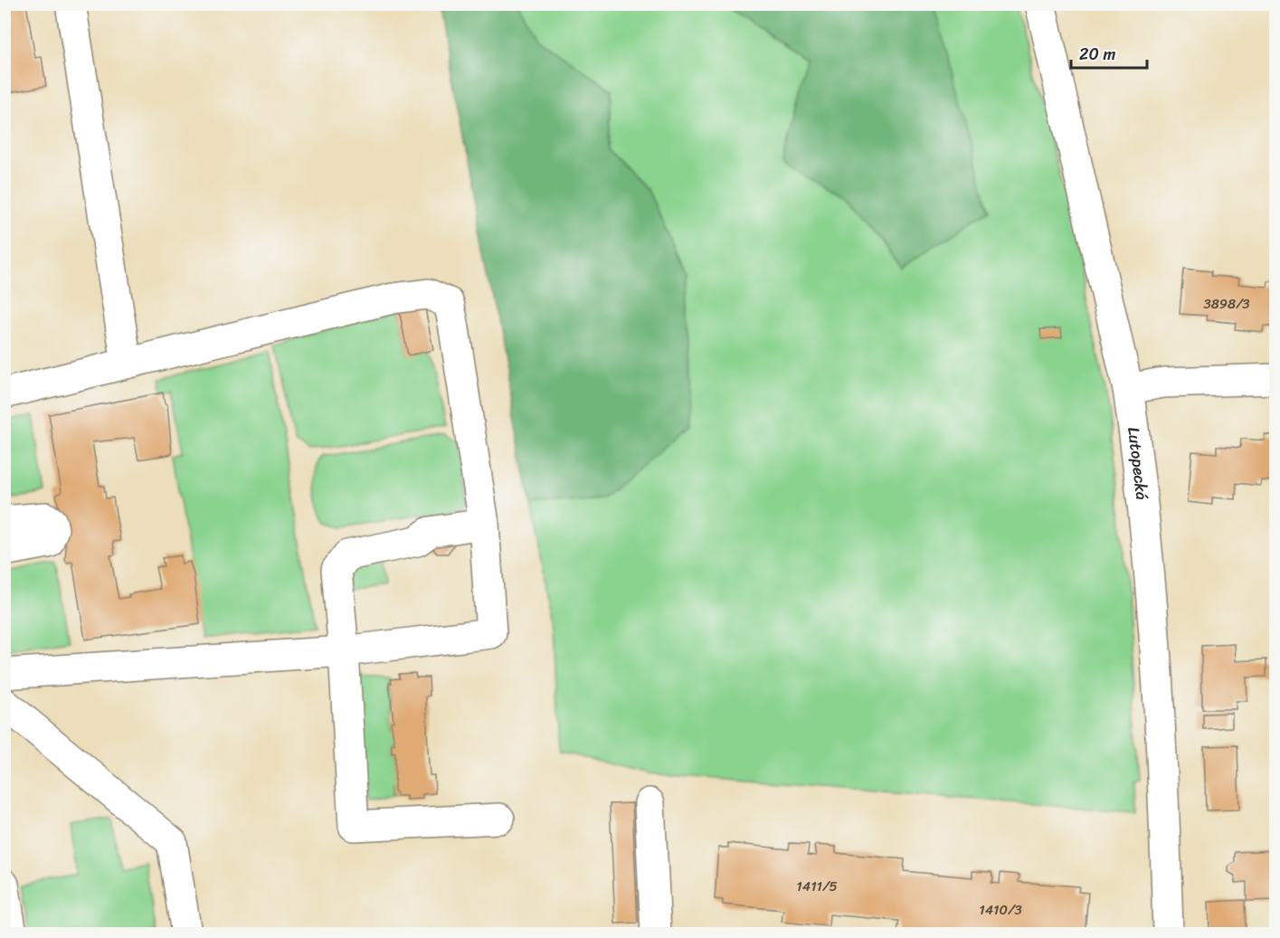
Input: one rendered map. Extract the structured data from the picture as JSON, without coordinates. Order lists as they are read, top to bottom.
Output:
{
  "streets": {
    "street": ["Lutopecká"]
  },
  "house_numbers": ["3898/3", "1411/5", "1410/3"],
  "scale_bar": "20 m"
}
